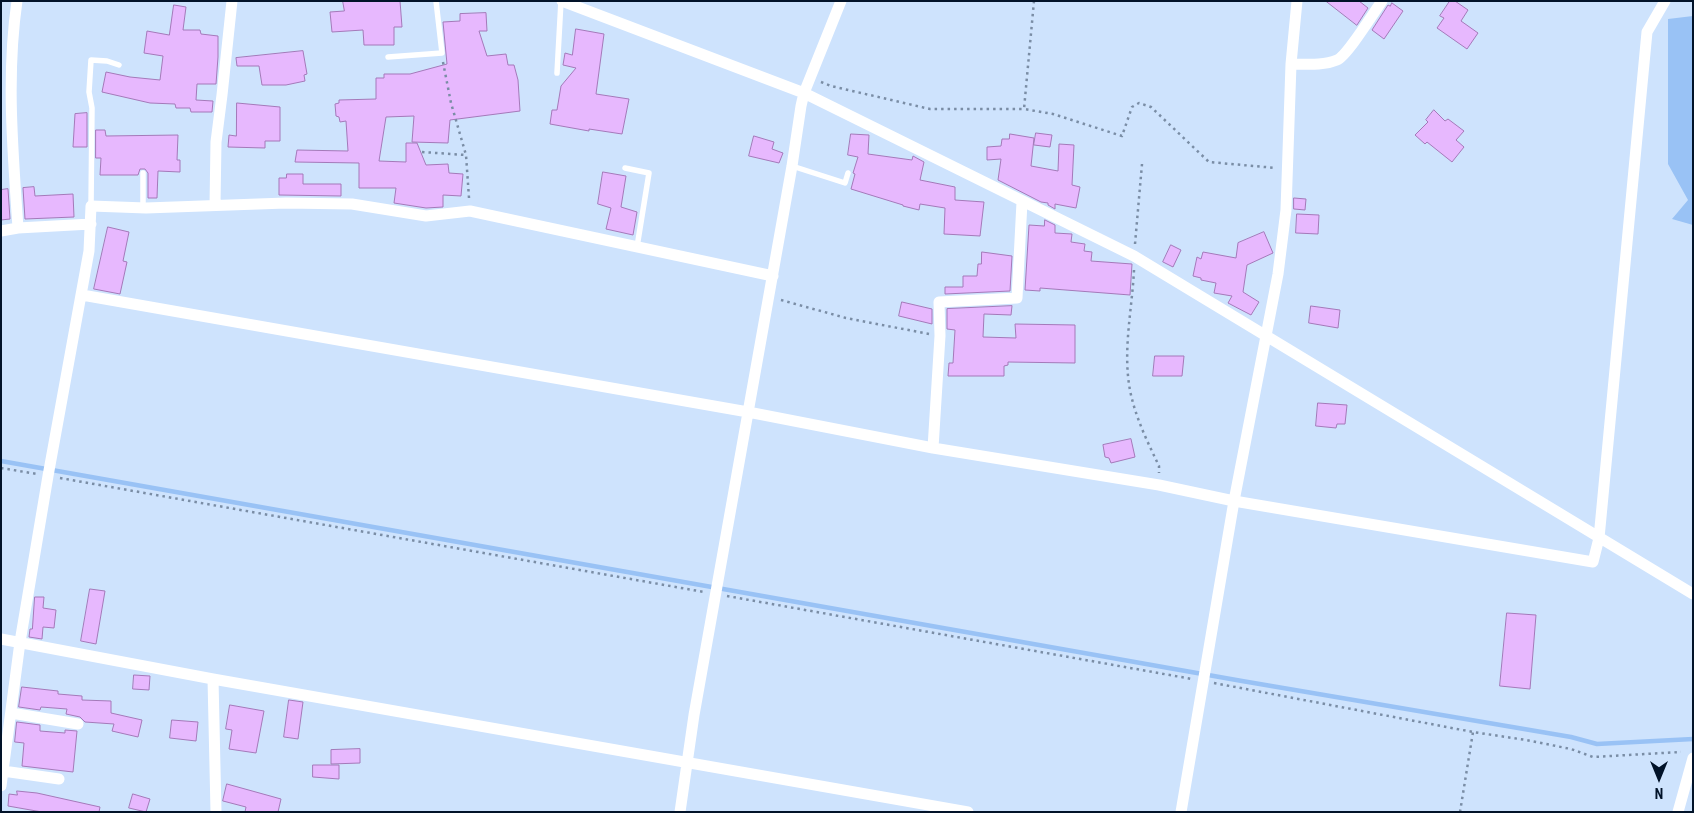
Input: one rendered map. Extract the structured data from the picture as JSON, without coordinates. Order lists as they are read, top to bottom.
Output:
{
  "north": "bottom"
}
